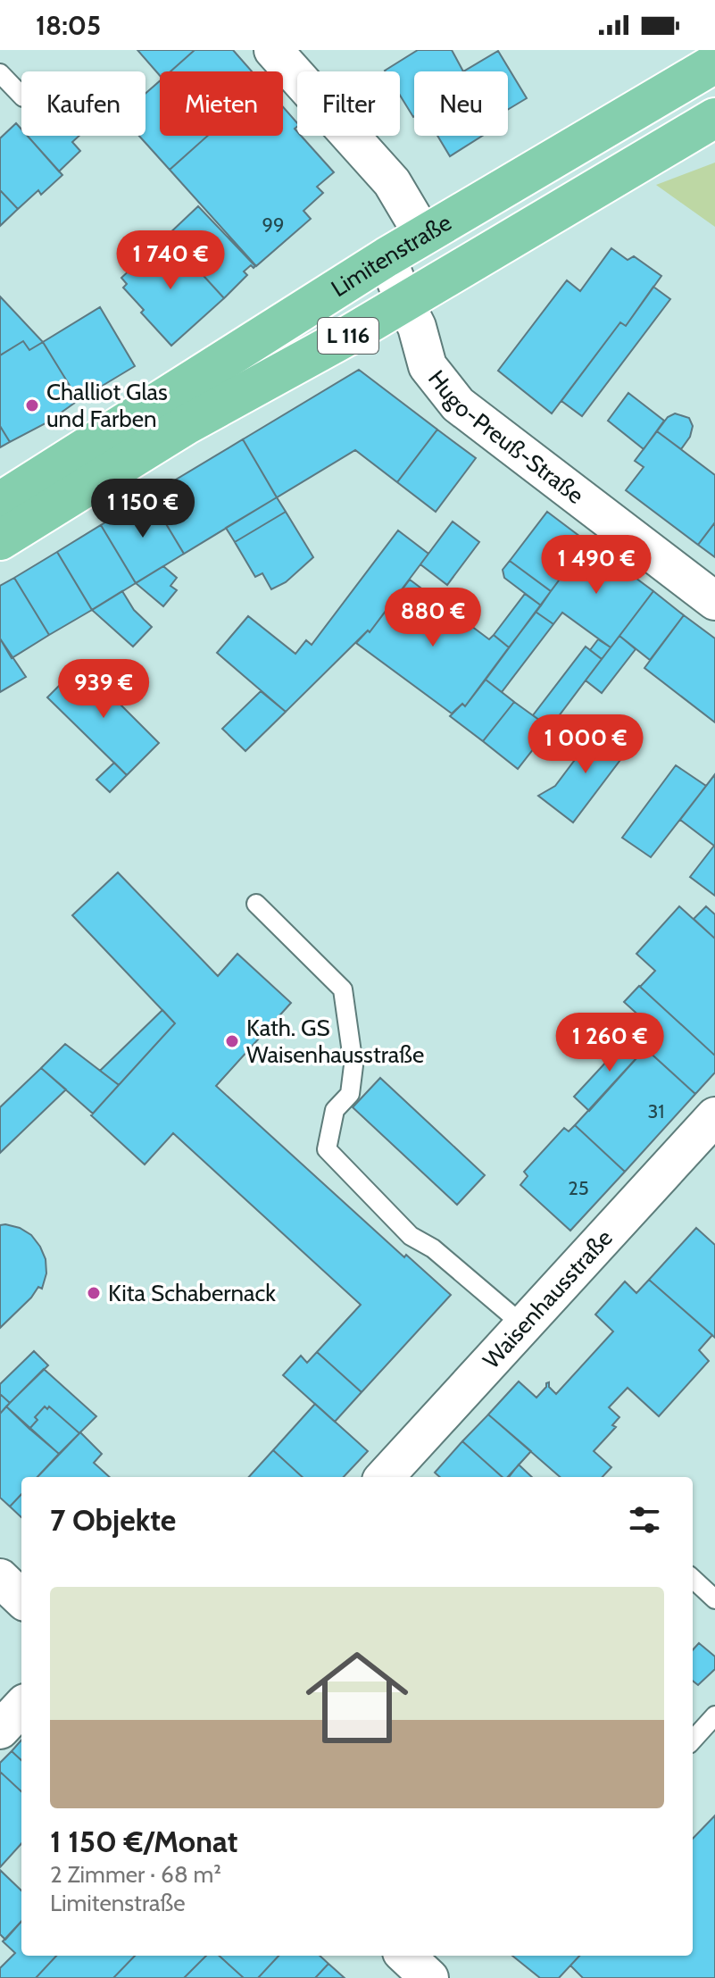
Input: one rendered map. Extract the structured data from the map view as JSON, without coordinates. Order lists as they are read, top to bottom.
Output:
{
  "streets": {
    "main road": ["Limitenstraße", "L 116"],
    "street": ["Hugo-Preuß-Straße", "Waisenhausstraße"]
  },
  "crossings": [
    ["Limitenstraße", "Hugo-Preuß-Straße"]
  ],
  "places": ["Challiot Glas und Farben", "Kath. GS Waisenhausstraße", "Kita Schabernack"],
  "house_numbers": ["99", "31", "25"],
  "page": {
    "status": "18:05",
    "chip": [
      "Kaufen",
      "Mieten",
      "Filter",
      "Neu"
    ],
    "price": [
      "1 740 €",
      "1 150 €",
      "1 490 €",
      "880 €",
      "939 €",
      "1 000 €",
      "1 260 €"
    ],
    "heading": "7 Objekte",
    "list": [
      {
        "name": "1 150 €/Monat",
        "note": "2 Zimmer · 68 m² · Limitenstraße"
      }
    ]
  }
}
